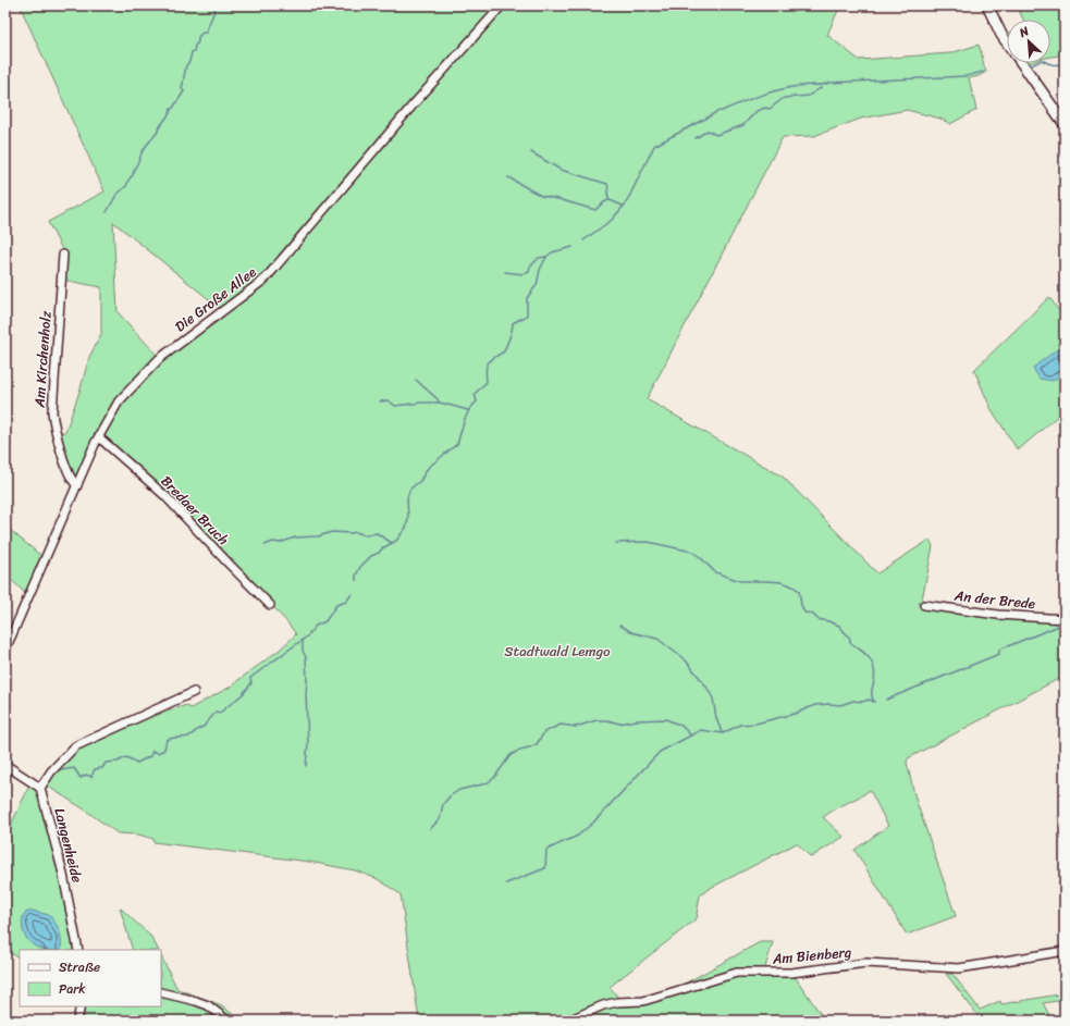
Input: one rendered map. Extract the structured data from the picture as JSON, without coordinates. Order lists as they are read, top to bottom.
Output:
{
  "streets": {
    "street": [
      "Die Große Allee",
      "Am Kirchenholz",
      "Bredaer Bruch",
      "An der Brede",
      "Langenheide",
      "Am Bienberg"
    ]
  },
  "crossings": [
    ["Die Große Allee", "Am Kirchenholz"],
    ["Die Große Allee", "Bredaer Bruch"]
  ],
  "parks": ["Stadtwald Lemgo"],
  "legend": ["Straße", "Park"],
  "north": "top left"
}
